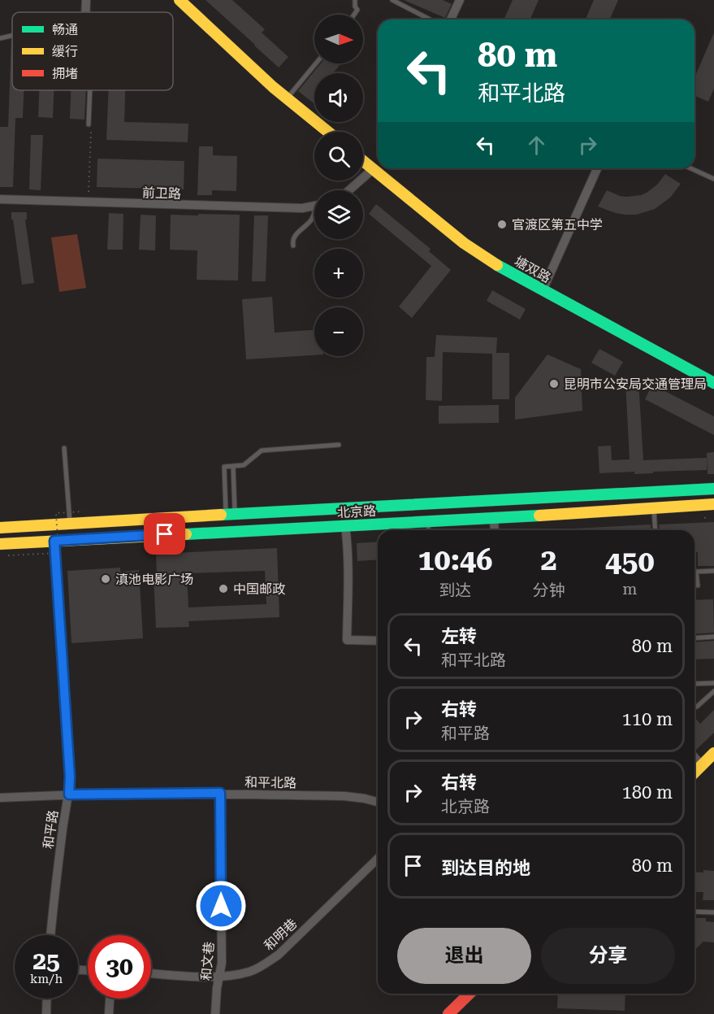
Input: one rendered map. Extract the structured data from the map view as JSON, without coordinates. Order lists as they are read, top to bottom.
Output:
{
  "streets": {
    "main road": ["塘双路", "北京路"],
    "street": [
      "前卫路",
      "和平北路",
      "和平路",
      "和明巷",
      "和文巷"
    ]
  },
  "crossings": [
    ["北京路", "和平路"],
    ["和平北路", "和平路"],
    ["和平北路", "和文巷"],
    ["和明巷", "和文巷"]
  ],
  "places": [
    "官渡区第五中学",
    "昆明市公安局交通管理局",
    "滇池电影广场",
    "中国邮政"
  ],
  "legend": ["畅通", "缓行", "拥堵"],
  "north": "right",
  "page": {
    "map_buttons": ["+", "−"],
    "turn": ["80 m", "和平北路"],
    "eta": [
      "10:46",
      "到达",
      "2",
      "分钟",
      "450",
      "m"
    ],
    "list": [
      {
        "name": "左转",
        "note": "和平北路",
        "value": "80 m"
      },
      {
        "name": "右转",
        "note": "和平路",
        "value": "110 m"
      },
      {
        "name": "右转",
        "note": "北京路",
        "value": "180 m"
      },
      {
        "name": "到达目的地",
        "value": "80 m"
      }
    ],
    "buttons": ["退出", "分享"],
    "speed": "25 km/h",
    "limit": "30"
  }
}
